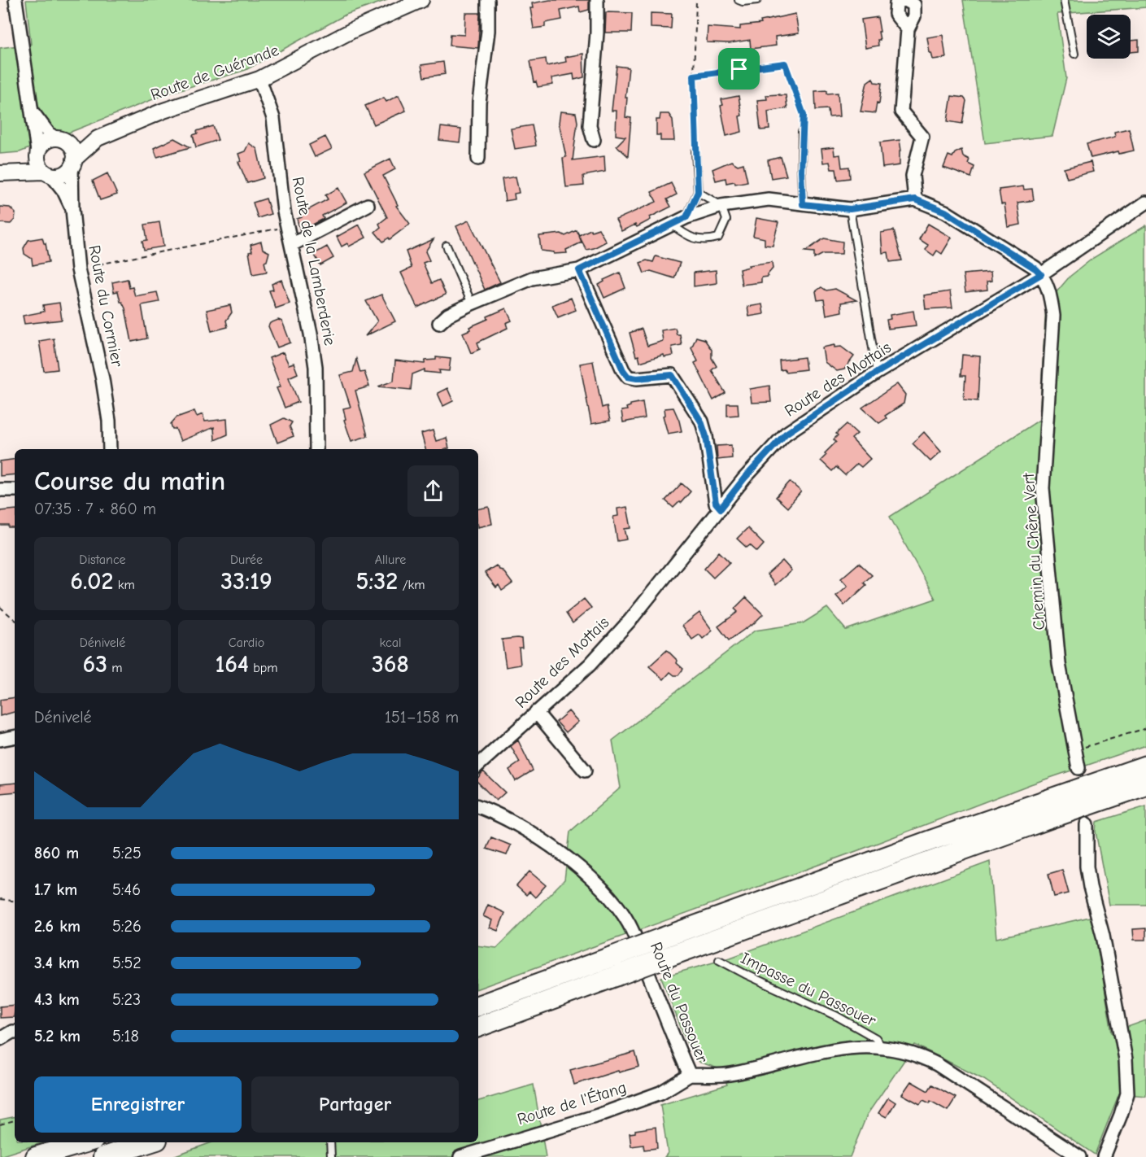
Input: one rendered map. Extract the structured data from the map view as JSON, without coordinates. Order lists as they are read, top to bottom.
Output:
{
  "streets": {
    "street": [
      "Route de Guérande",
      "Route de la Lamberderie",
      "Route du Cormier",
      "Route des Mottais",
      "Chemin du Chêne Vert",
      "Route du Passouer",
      "Route de l'Étang"
    ],
    "lane": ["Impasse du Passouer"]
  },
  "crossings": [
    ["Route de Guérande", "Route de la Lamberderie"],
    ["Route de Guérande", "Route du Cormier"],
    ["Route des Mottais", "Chemin du Chêne Vert"],
    ["Impasse du Passouer", "Route du Passouer"],
    ["Route du Passouer", "Route de l'Étang"]
  ],
  "page": {
    "heading": ["Course du matin", "07:35 · 7 × 860 m"],
    "stats": [
      ["Distance", "6.02 km"],
      ["Durée", "33:19"],
      ["Allure", "5:32 /km"],
      ["Dénivelé", "63 m"],
      ["Cardio", "164 bpm"],
      ["kcal", "368"]
    ],
    "chart": ["Dénivelé", "151–158 m"],
    "list": [
      {
        "name": "860 m",
        "note": "5:25"
      },
      {
        "name": "1.7 km",
        "note": "5:46"
      },
      {
        "name": "2.6 km",
        "note": "5:26"
      },
      {
        "name": "3.4 km",
        "note": "5:52"
      },
      {
        "name": "4.3 km",
        "note": "5:23"
      },
      {
        "name": "5.2 km",
        "note": "5:18"
      }
    ],
    "buttons": ["Enregistrer", "Partager"]
  }
}
